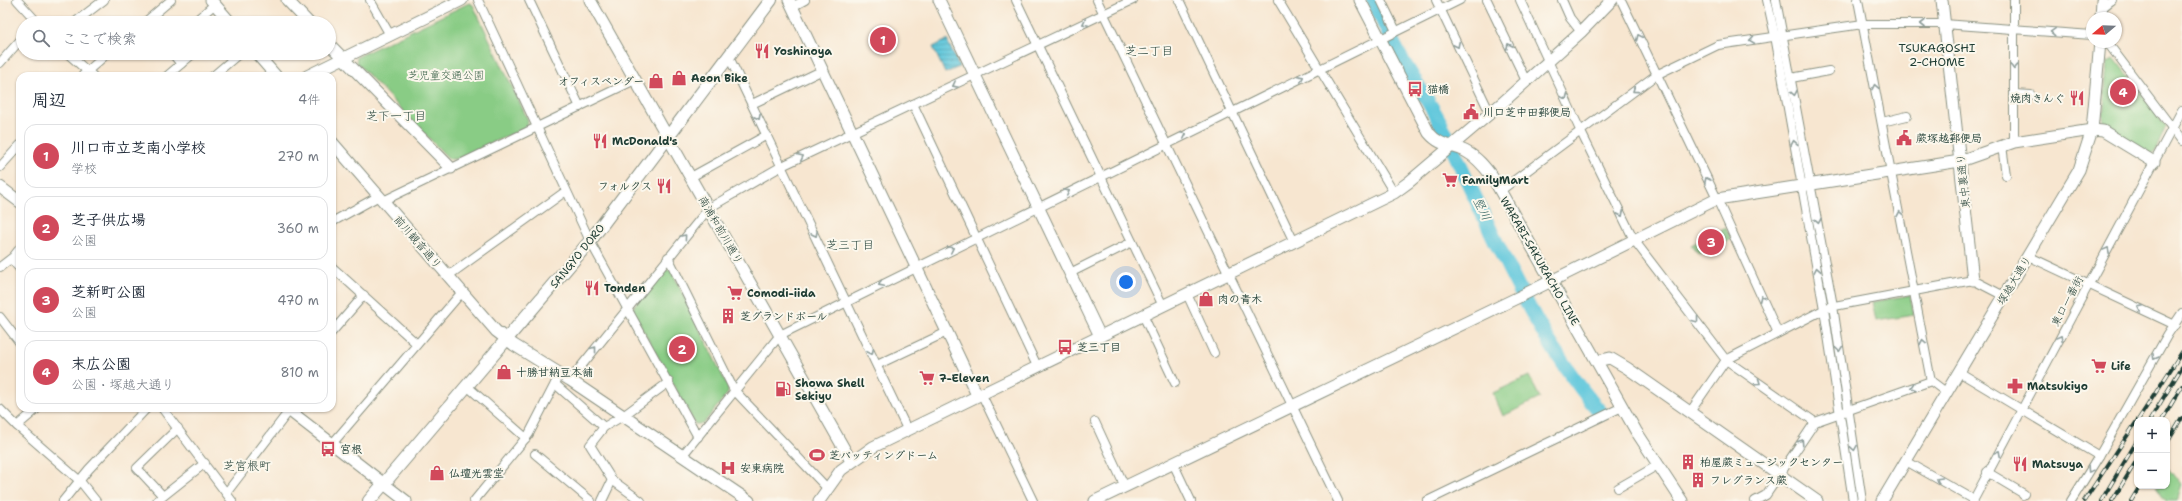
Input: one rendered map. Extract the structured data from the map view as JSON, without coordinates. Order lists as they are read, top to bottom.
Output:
{
  "streets": {
    "main road": ["SANGYO DORO"],
    "street": [
      "東中裏通り",
      "南浦和前川通り",
      "前川観音通り",
      "WARABI-SAKURACHO LINE",
      "塚越大通り",
      "東口一番街"
    ]
  },
  "crossings": [
    ["南浦和前川通り", "SANGYO DORO"],
    ["前川観音通り", "SANGYO DORO"]
  ],
  "one_way": ["東口一番街"],
  "districts": [
    "TSUKAGOSHI 2-CHOME",
    "芝二丁目",
    "芝下一丁目",
    "芝三丁目",
    "芝宮根町"
  ],
  "water": ["竪川"],
  "parks": ["芝児童交通公園"],
  "places": {
    "restaurant": [
      "Yoshinoya",
      "焼肉きんぐ",
      "McDonald's",
      "フォルクス",
      "Tonden",
      "Matsuya"
    ],
    "shop": [
      "Aeon Bike",
      "オフィスベンダー",
      "肉の青木",
      "十勝甘納豆本舗",
      "仏壇光雲堂"
    ],
    "bus stop": ["猫橋", "芝三丁目", "宮根"],
    "public building": ["川口芝中田郵便局", "蕨塚越郵便局"],
    "supermarket": [
      "FamilyMart",
      "Comodi-iida",
      "Life",
      "7-Eleven"
    ],
    "building": ["芝グランドボール", "柏屋蕨ミュージックセンター", "フレグランス蕨"],
    "pharmacy": ["Matsukiyo"],
    "fuel station": ["Showa Shell Sekiyu"],
    "sports": ["芝バッティングドーム"],
    "hospital": ["安東病院"]
  },
  "north": "left",
  "page": {
    "search": "ここで検索",
    "pins": [
      "1",
      "4",
      "3",
      "2"
    ],
    "heading": ["周辺", "4件"],
    "list": [
      {
        "mark": "1",
        "name": "川口市立芝南小学校",
        "note": "学校",
        "value": "270 m"
      },
      {
        "mark": "2",
        "name": "芝子供広場",
        "note": "公園",
        "value": "360 m"
      },
      {
        "mark": "3",
        "name": "芝新町公園",
        "note": "公園",
        "value": "470 m"
      },
      {
        "mark": "4",
        "name": "末広公園",
        "note": "公園 · 塚越大通り",
        "value": "810 m"
      }
    ],
    "map_buttons": ["+", "−"]
  }
}
